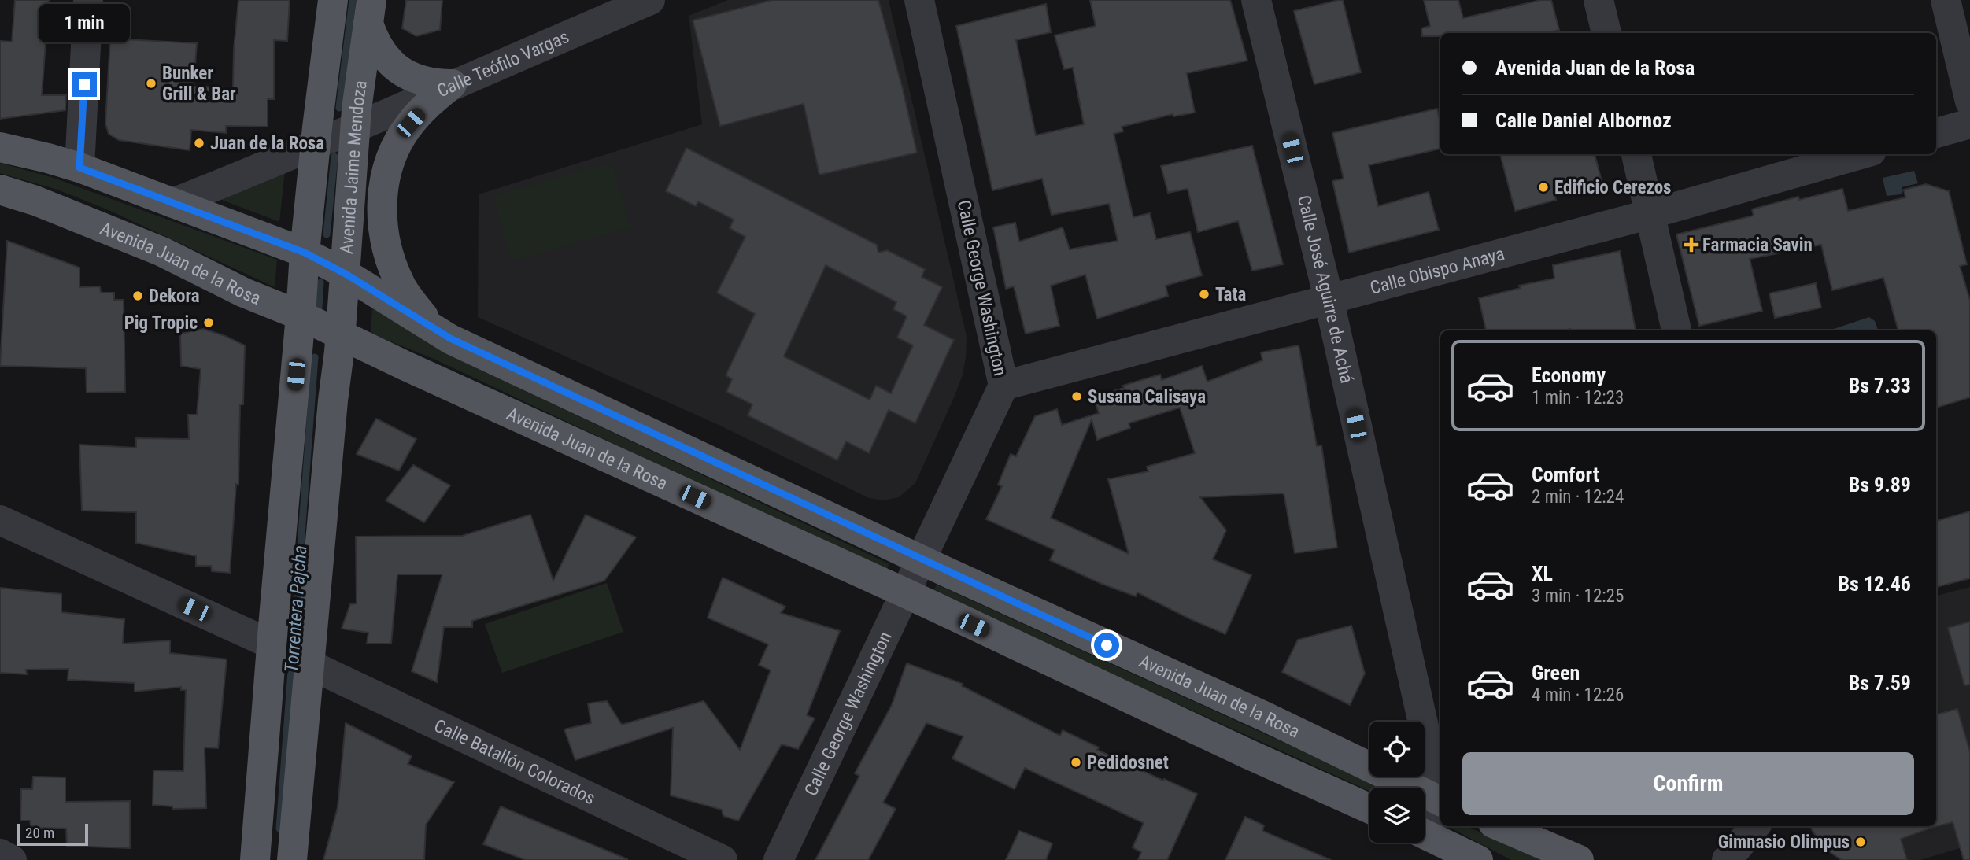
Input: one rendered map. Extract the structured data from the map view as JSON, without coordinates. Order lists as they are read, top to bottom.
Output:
{
  "streets": {
    "main road": ["Avenida Jaime Mendoza", "Avenida Juan de la Rosa"],
    "street": [
      "Calle Teófilo Vargas",
      "Calle Obispo Anaya",
      "Calle George Washington",
      "Calle José Aguirre de Achá",
      "Calle Batallón Colorados"
    ]
  },
  "crossings": [
    ["Calle Teófilo Vargas", "Avenida Jaime Mendoza"],
    ["Calle Teófilo Vargas", "Avenida Juan de la Rosa"],
    ["Avenida Jaime Mendoza", "Avenida Juan de la Rosa"],
    ["Avenida Jaime Mendoza", "Calle Batallón Colorados"],
    ["Avenida Juan de la Rosa", "Calle George Washington"],
    ["Calle Obispo Anaya", "Calle George Washington"],
    ["Calle Obispo Anaya", "Calle José Aguirre de Achá"]
  ],
  "water": ["Torrentera Pajcha"],
  "places": {
    "other": [
      "Bunker Grill & Bar",
      "Juan de la Rosa",
      "Edificio Cerezos",
      "Tata",
      "Dekora",
      "Pig Tropic",
      "Susana Calisaya",
      "Pedidosnet",
      "Gimnasio Olimpus"
    ],
    "health": ["Farmacia Savin"]
  },
  "scale_bar": "20 m",
  "page": {
    "bubble": "1 min",
    "banner": ["Avenida Juan de la Rosa", "Calle Daniel Albornoz"],
    "list": [
      {
        "name": "Economy",
        "note": "1 min · 12:23",
        "value": "Bs 7.33"
      },
      {
        "name": "Comfort",
        "note": "2 min · 12:24",
        "value": "Bs 9.89"
      },
      {
        "name": "XL",
        "note": "3 min · 12:25",
        "value": "Bs 12.46"
      },
      {
        "name": "Green",
        "note": "4 min · 12:26",
        "value": "Bs 7.59"
      }
    ],
    "buttons": "Confirm",
    "scale": "20 m"
  }
}
